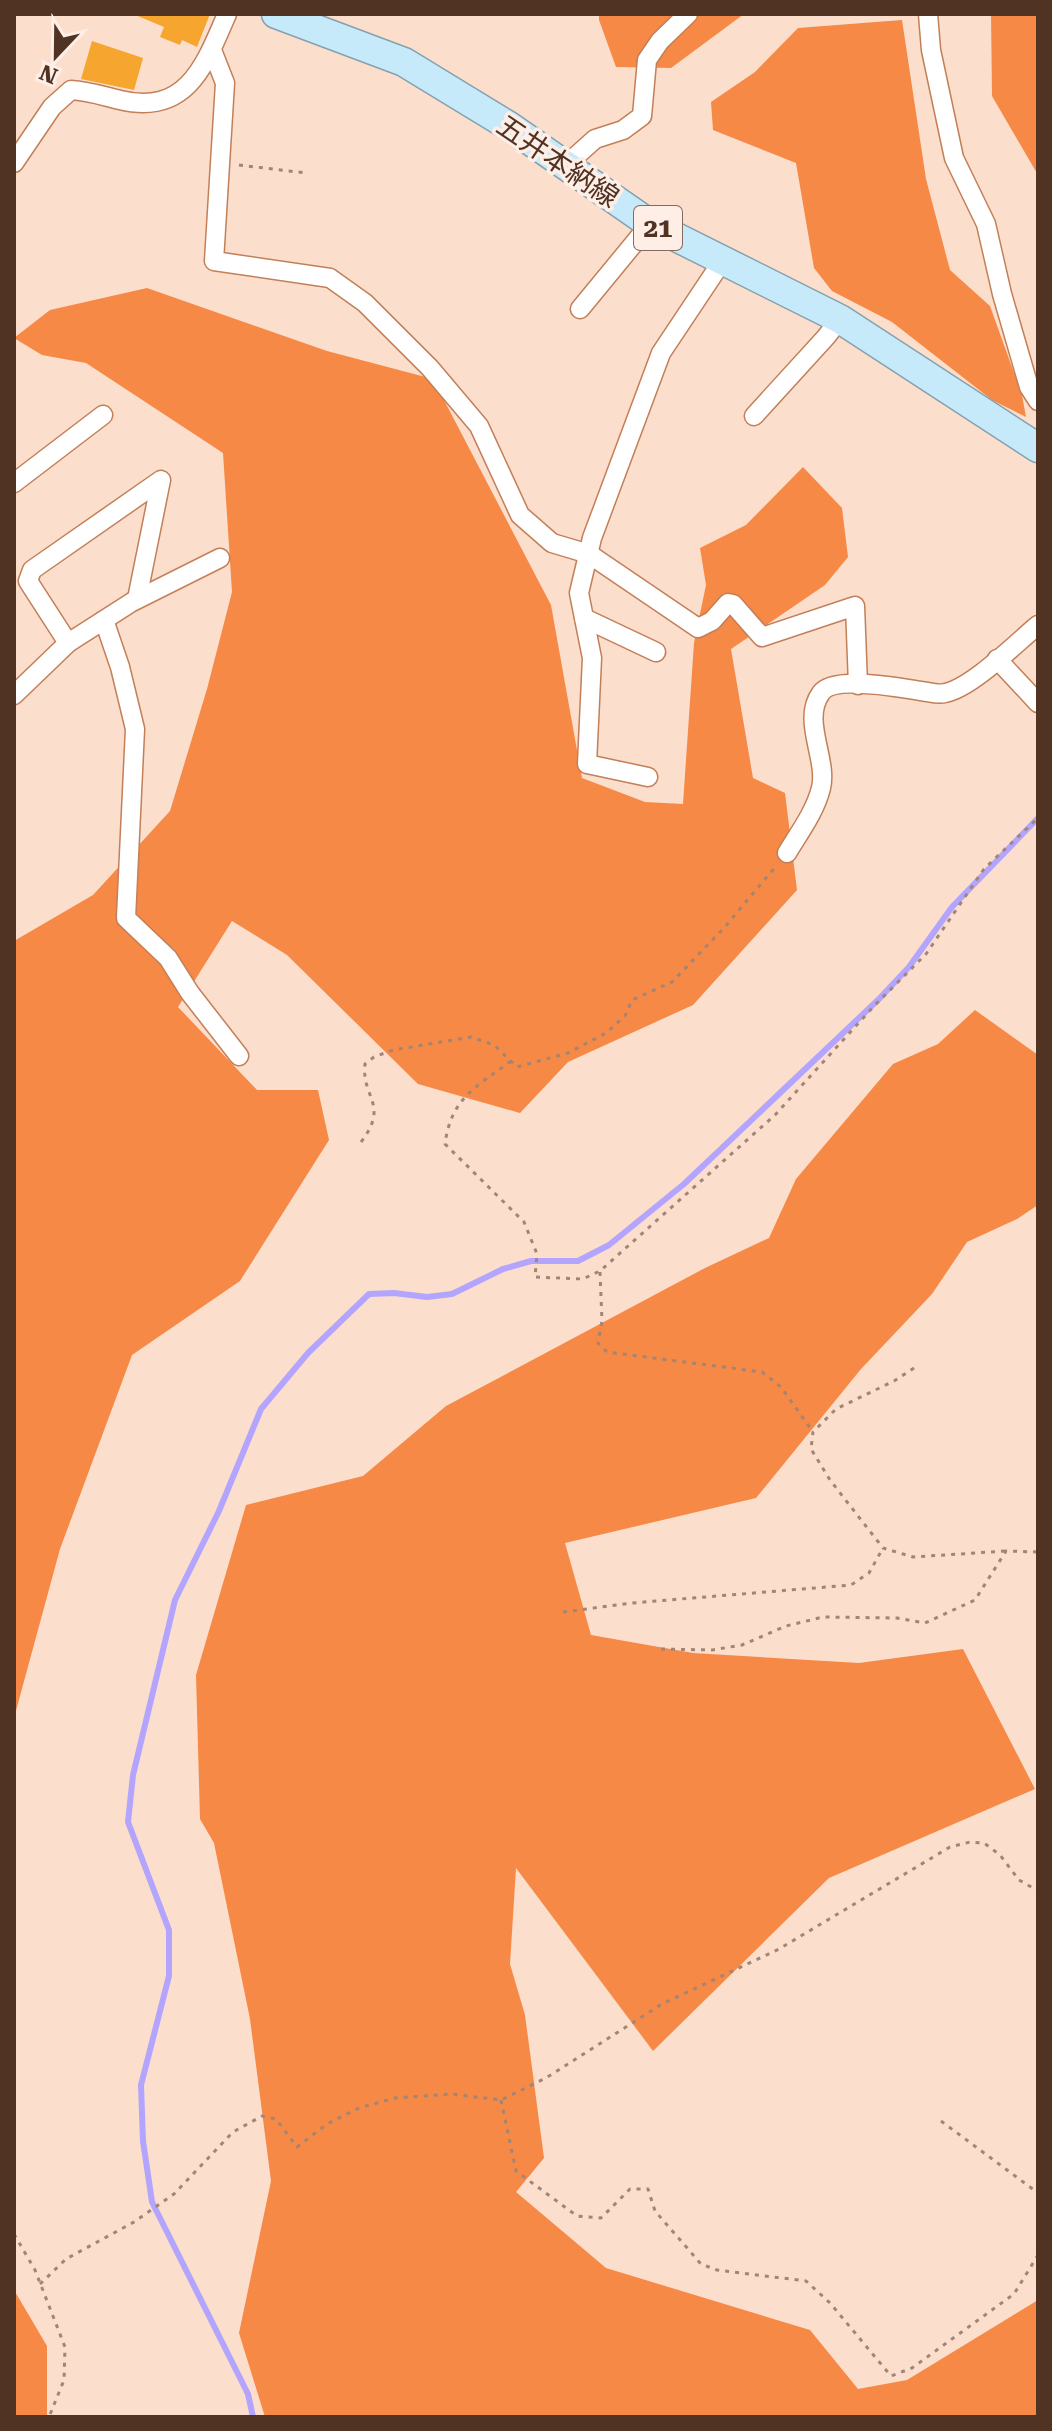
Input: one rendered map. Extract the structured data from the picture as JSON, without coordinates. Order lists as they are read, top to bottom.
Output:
{
  "streets": {
    "main road": ["五井本納線", "21"]
  },
  "north": "bottom"
}
